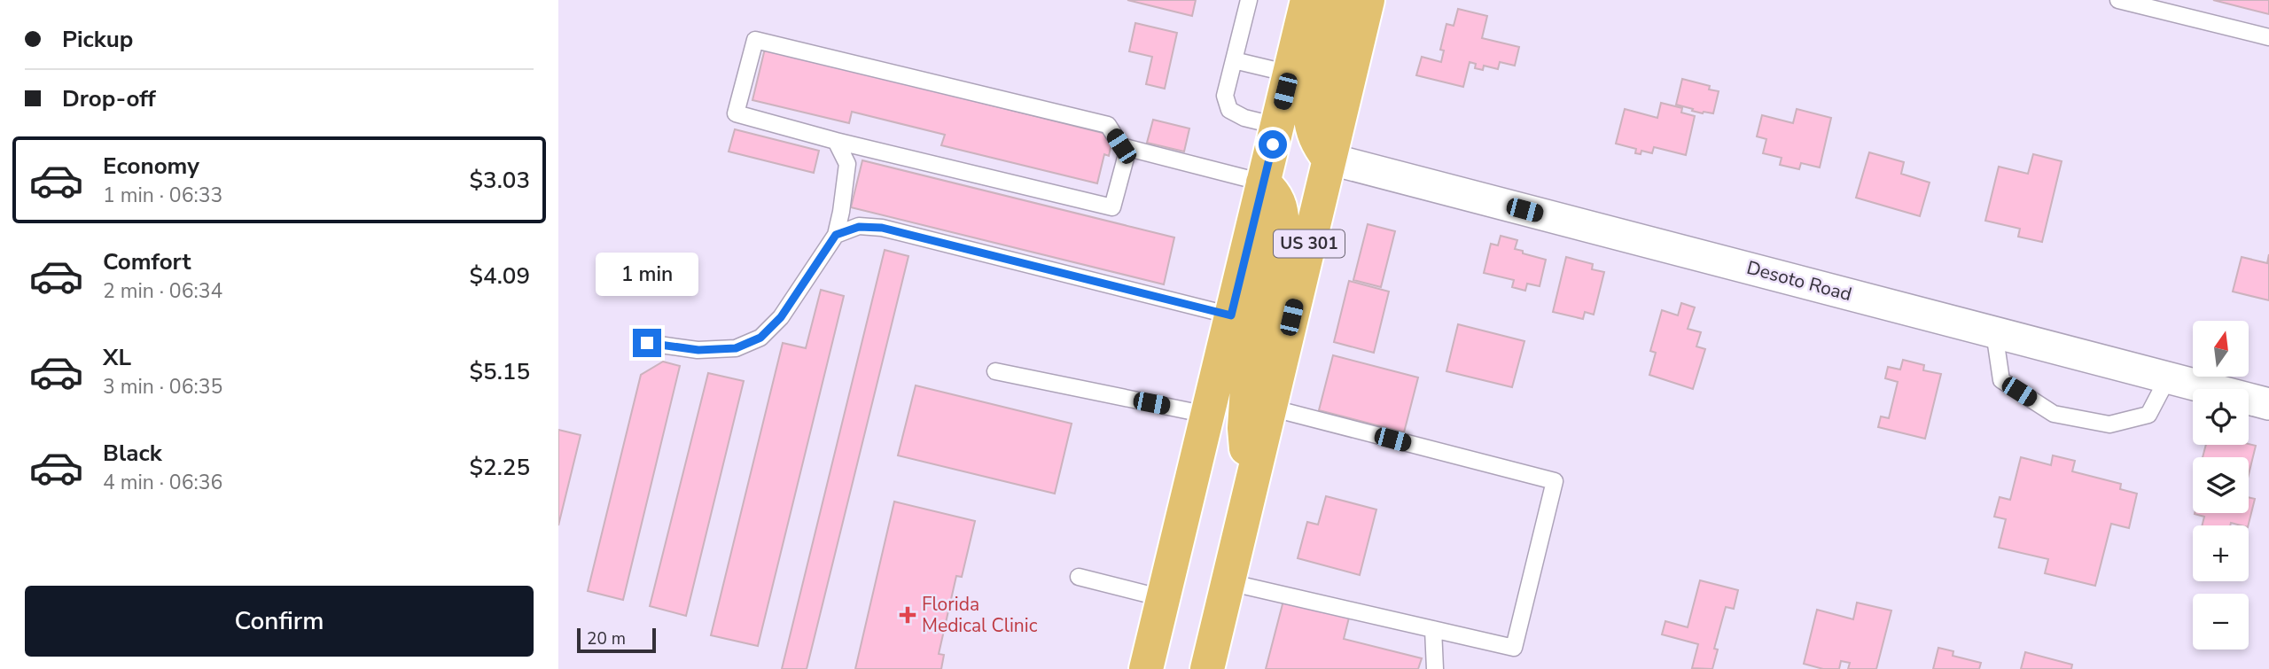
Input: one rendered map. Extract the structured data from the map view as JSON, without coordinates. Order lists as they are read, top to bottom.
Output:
{
  "streets": {
    "main road": ["US 301"],
    "street": ["Desoto Road"]
  },
  "crossings": [
    ["US 301", "Desoto Road"]
  ],
  "places": {
    "health": ["Florida Medical Clinic"]
  },
  "scale_bar": "20 m",
  "north": "top",
  "page": {
    "banner": ["Pickup", "Drop-off"],
    "list": [
      {
        "name": "Economy",
        "note": "1 min · 06:33",
        "value": "$3.03"
      },
      {
        "name": "Comfort",
        "note": "2 min · 06:34",
        "value": "$4.09"
      },
      {
        "name": "XL",
        "note": "3 min · 06:35",
        "value": "$5.15"
      },
      {
        "name": "Black",
        "note": "4 min · 06:36",
        "value": "$2.25"
      }
    ],
    "bubble": "1 min",
    "map_buttons": ["+", "−"],
    "buttons": "Confirm",
    "scale": "20 m"
  }
}
